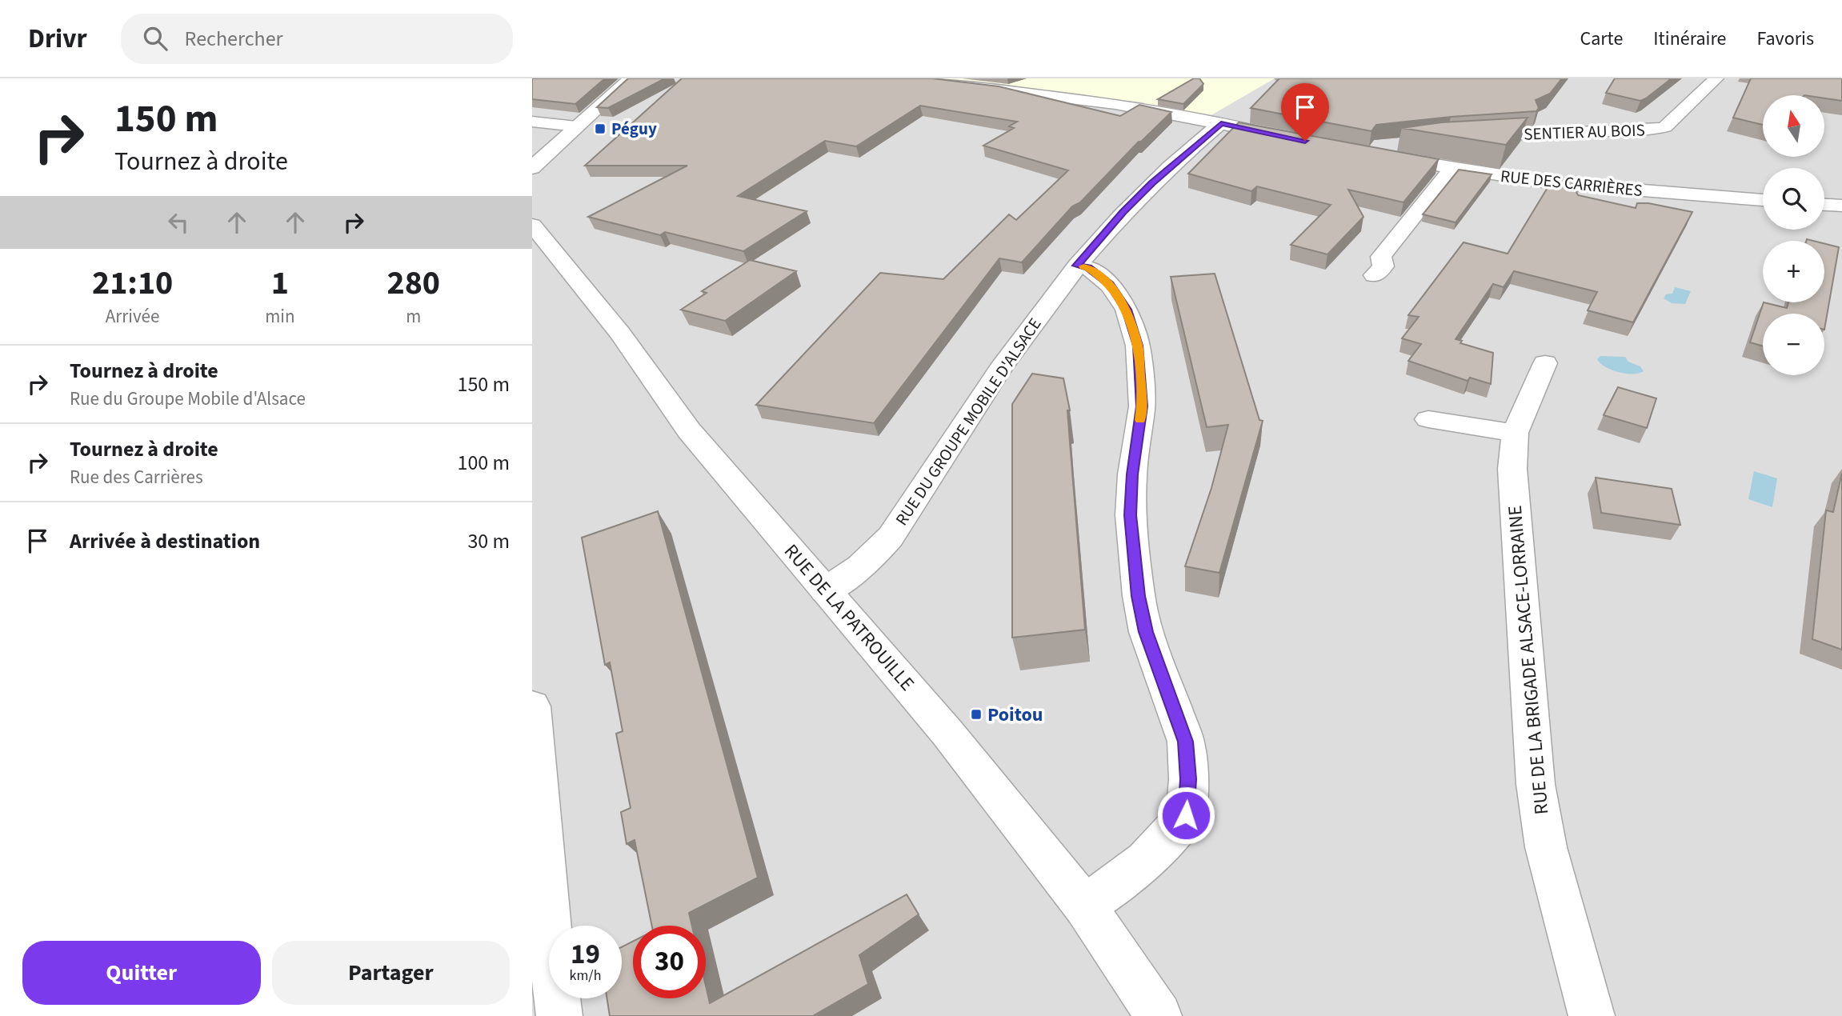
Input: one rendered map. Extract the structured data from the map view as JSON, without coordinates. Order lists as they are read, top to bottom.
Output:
{
  "streets": {
    "street": [
      "SENTIER AU BOIS",
      "RUE DES CARRIÈRES",
      "RUE DU GROUPE MOBILE D'ALSACE",
      "RUE DE LA PATROUILLE",
      "RUE DE LA BRIGADE ALSACE-LORRAINE"
    ]
  },
  "crossings": [
    ["RUE DU GROUPE MOBILE D'ALSACE", "RUE DE LA PATROUILLE"]
  ],
  "places": {
    "transit": ["Péguy", "Poitou"]
  },
  "north": "top",
  "page": {
    "header": "Drivr",
    "search": "Rechercher",
    "nav": ["Carte", "Itinéraire", "Favoris"],
    "turn": ["150 m", "Tournez à droite"],
    "map_buttons": ["+", "−"],
    "eta": [
      "21:10",
      "Arrivée",
      "1",
      "min",
      "280",
      "m"
    ],
    "list": [
      {
        "name": "Tournez à droite",
        "note": "Rue du Groupe Mobile d'Alsace",
        "value": "150 m"
      },
      {
        "name": "Tournez à droite",
        "note": "Rue des Carrières",
        "value": "100 m"
      },
      {
        "name": "Arrivée à destination",
        "value": "30 m"
      }
    ],
    "speed": "19 km/h",
    "limit": "30",
    "buttons": ["Quitter", "Partager"]
  }
}
